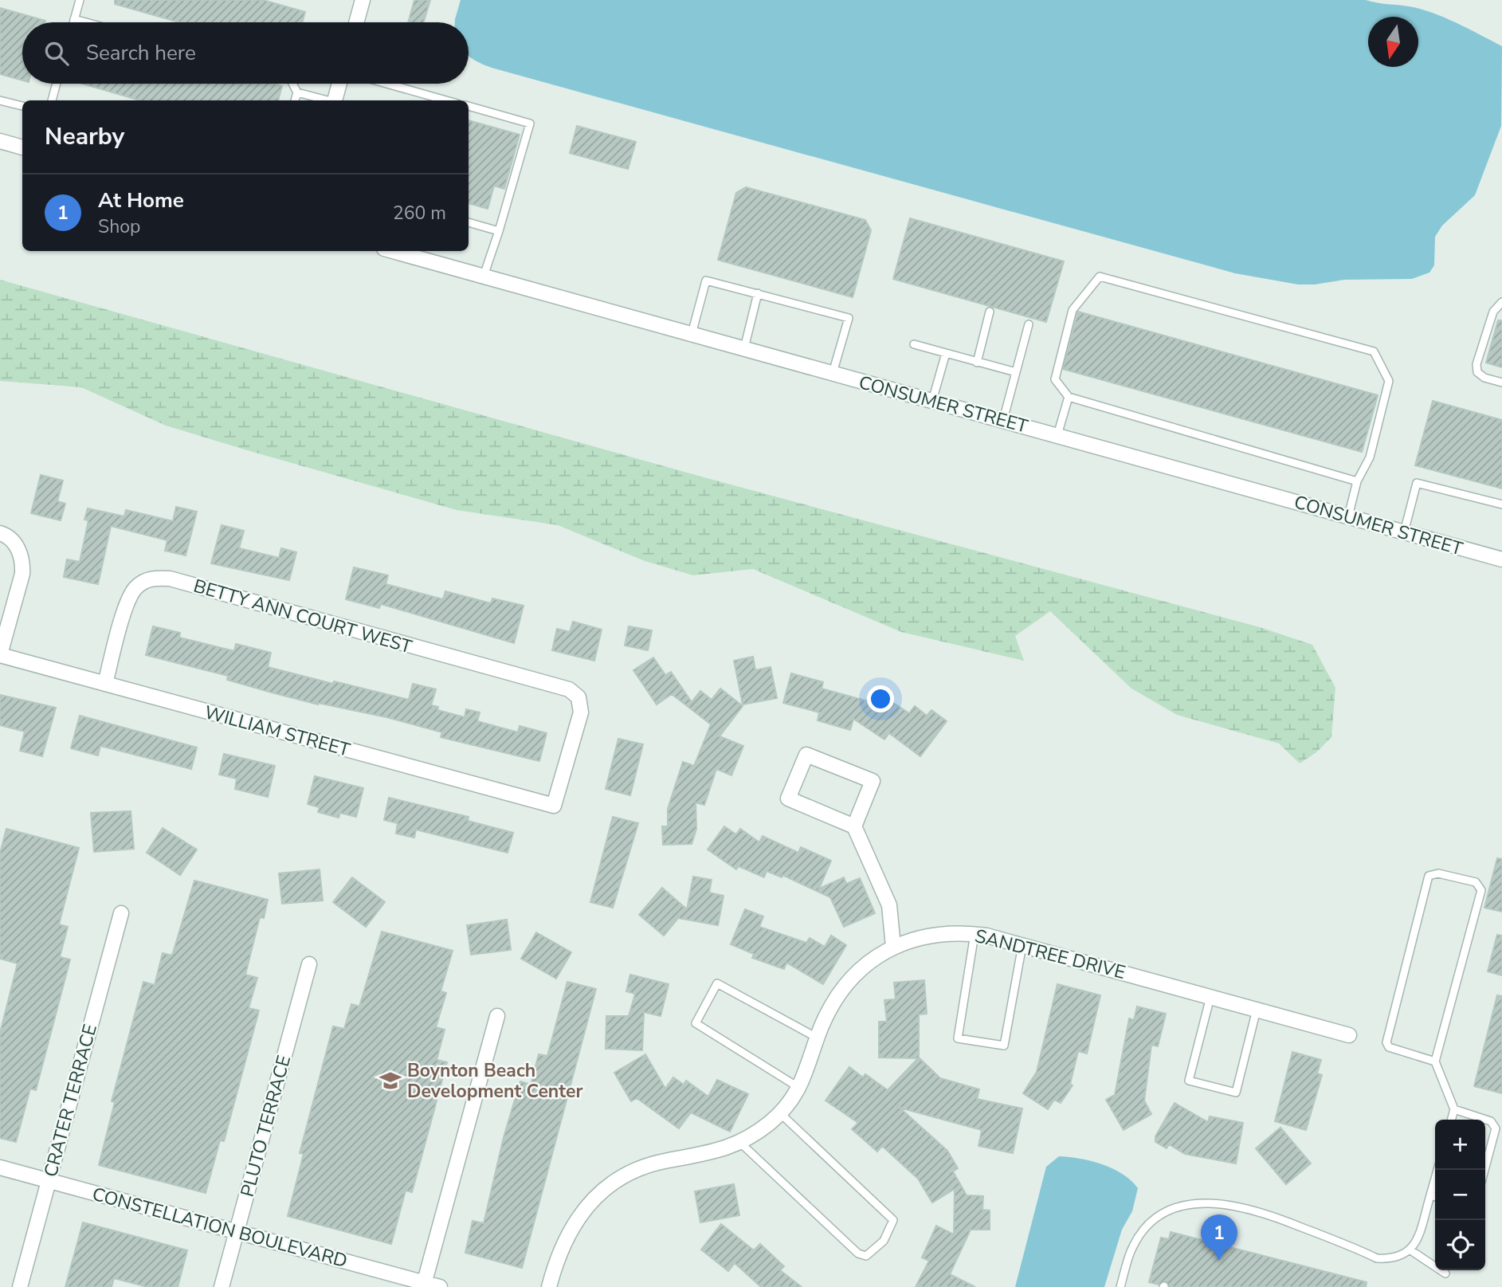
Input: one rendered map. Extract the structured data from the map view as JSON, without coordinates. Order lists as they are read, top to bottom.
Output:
{
  "streets": {
    "street": [
      "CONSUMER STREET",
      "BETTY ANN COURT WEST",
      "WILLIAM STREET",
      "SANDTREE DRIVE",
      "CRATER TERRACE",
      "PLUTO TERRACE",
      "CONSTELLATION BOULEVARD"
    ]
  },
  "crossings": [
    ["BETTY ANN COURT WEST", "WILLIAM STREET"],
    ["CRATER TERRACE", "CONSTELLATION BOULEVARD"],
    ["PLUTO TERRACE", "CONSTELLATION BOULEVARD"]
  ],
  "places": {
    "school or university": ["Boynton Beach Development Center"]
  },
  "north": "bottom",
  "page": {
    "search": "Search here",
    "heading": "Nearby",
    "list": [
      {
        "mark": "1",
        "name": "At Home",
        "note": "Shop",
        "value": "260 m"
      }
    ],
    "map_buttons": ["+", "−"],
    "pins": "1"
  }
}
